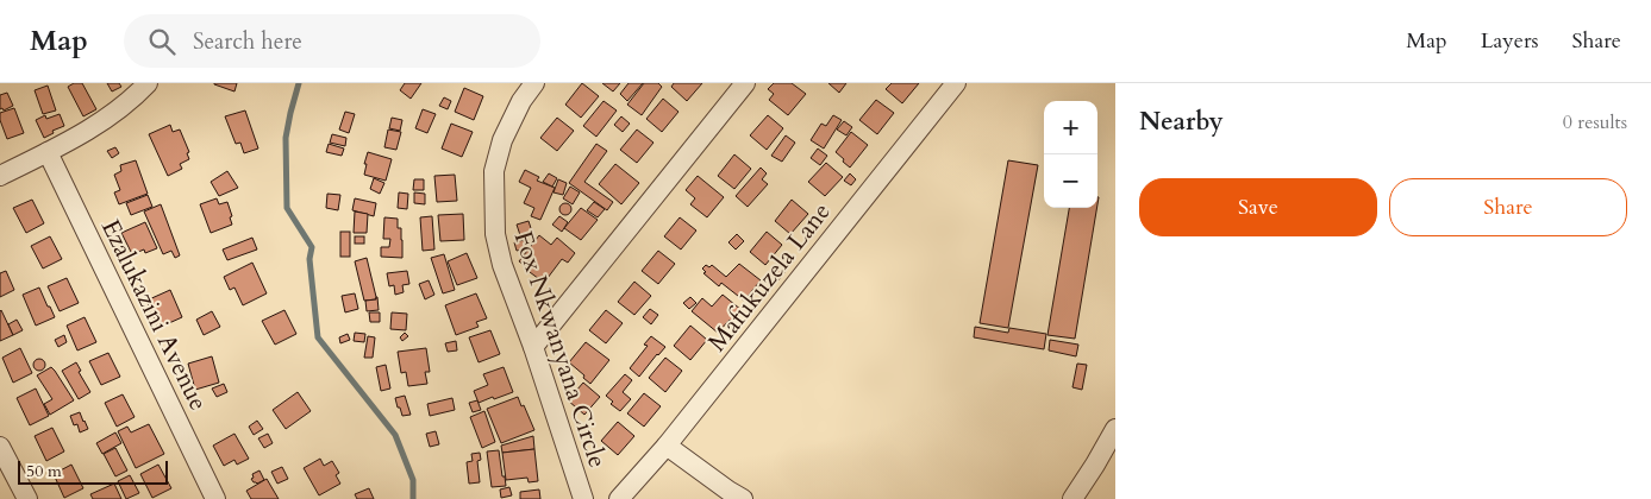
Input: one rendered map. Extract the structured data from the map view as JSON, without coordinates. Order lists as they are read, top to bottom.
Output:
{
  "streets": {
    "street": ["Mafukuzela Lane", "Ezalukazini Avenue", "Fox Nkwanyana Circle"]
  },
  "scale_bar": "50 m",
  "page": {
    "header": "Map",
    "search": "Search here",
    "nav": ["Map", "Layers", "Share"],
    "heading": ["Nearby", "0 results"],
    "map_buttons": ["+", "−"],
    "buttons": ["Save", "Share"],
    "scale": "50 m"
  }
}
